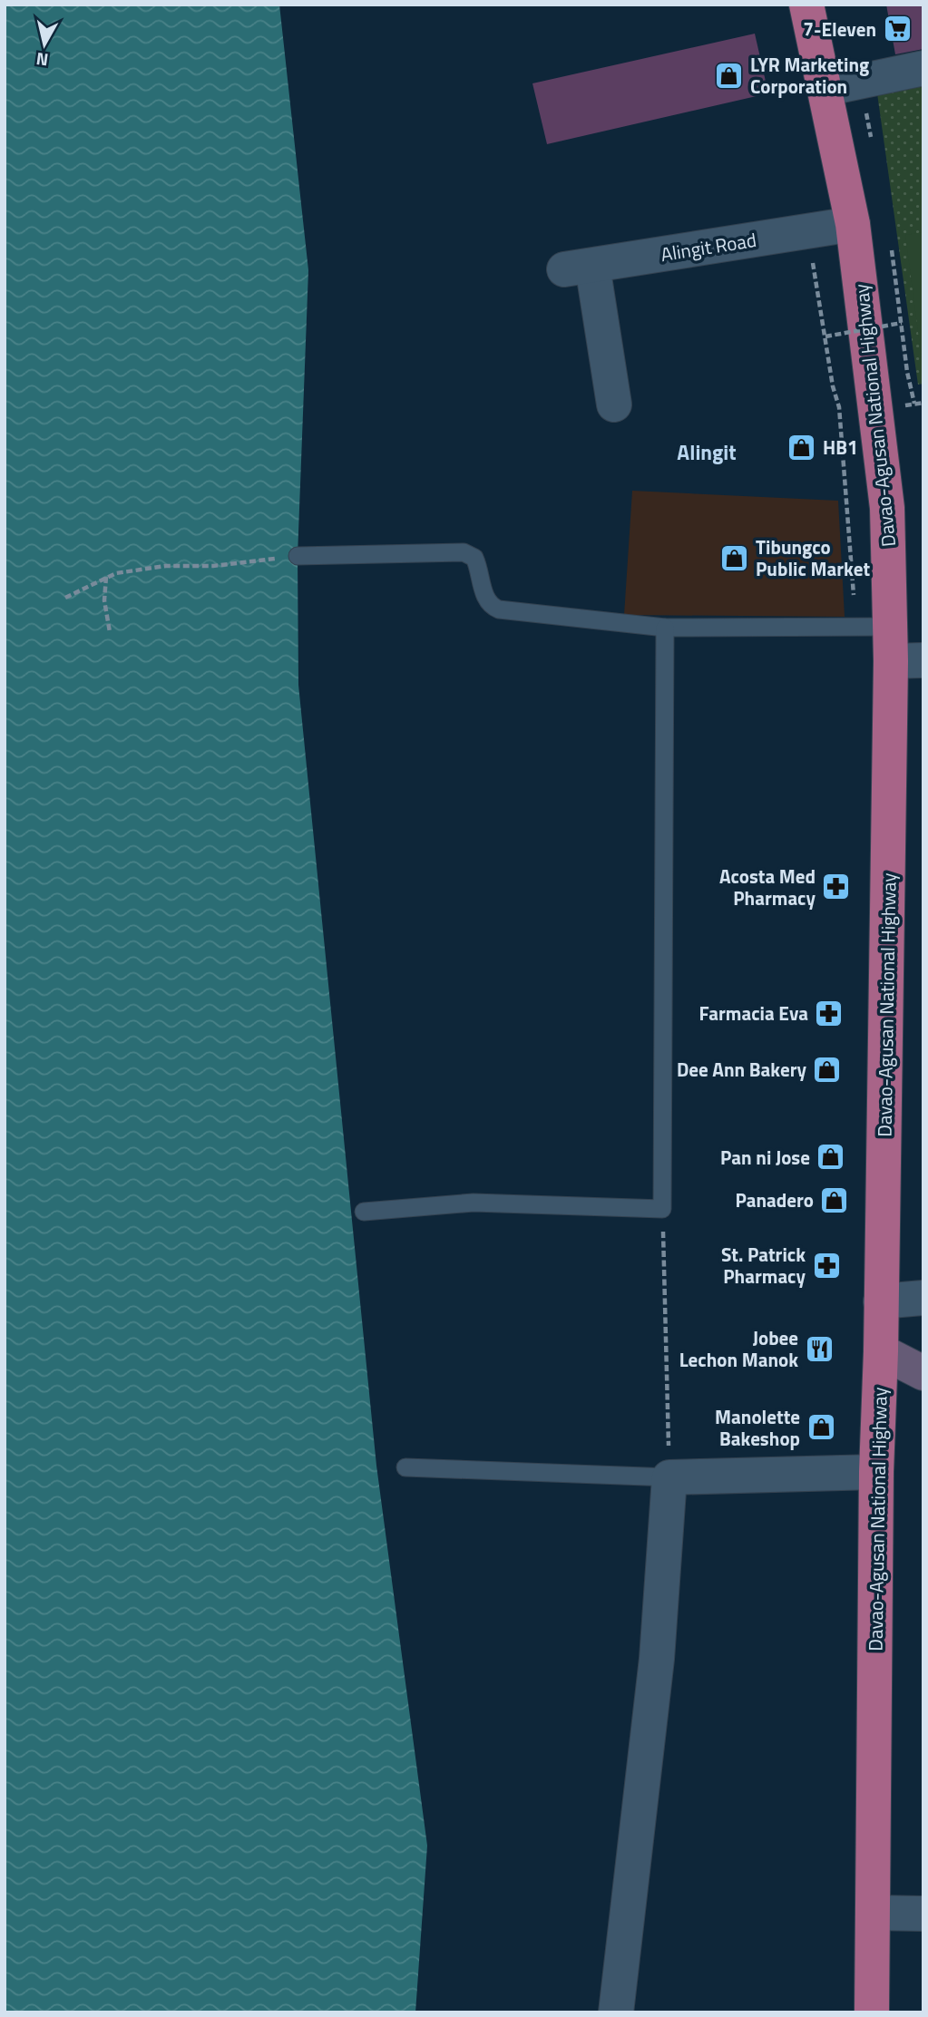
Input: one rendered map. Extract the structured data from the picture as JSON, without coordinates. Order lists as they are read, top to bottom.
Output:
{
  "streets": {
    "highway": ["Davao-Agusan National Highway"],
    "street": ["Alingit Road"]
  },
  "crossings": [
    ["Alingit Road", "Davao-Agusan National Highway"]
  ],
  "districts": ["Alingit"],
  "places": {
    "supermarket": ["7-Eleven"],
    "shop": [
      "LYR Marketing Corporation",
      "HB1",
      "Tibungco Public Market",
      "Dee Ann Bakery",
      "Pan ni Jose",
      "Panadero",
      "Manolette Bakeshop"
    ],
    "pharmacy": ["Acosta Med Pharmacy", "Farmacia Eva", "St. Patrick Pharmacy"],
    "restaurant": ["Jobee Lechon Manok"]
  },
  "north": "bottom"
}
